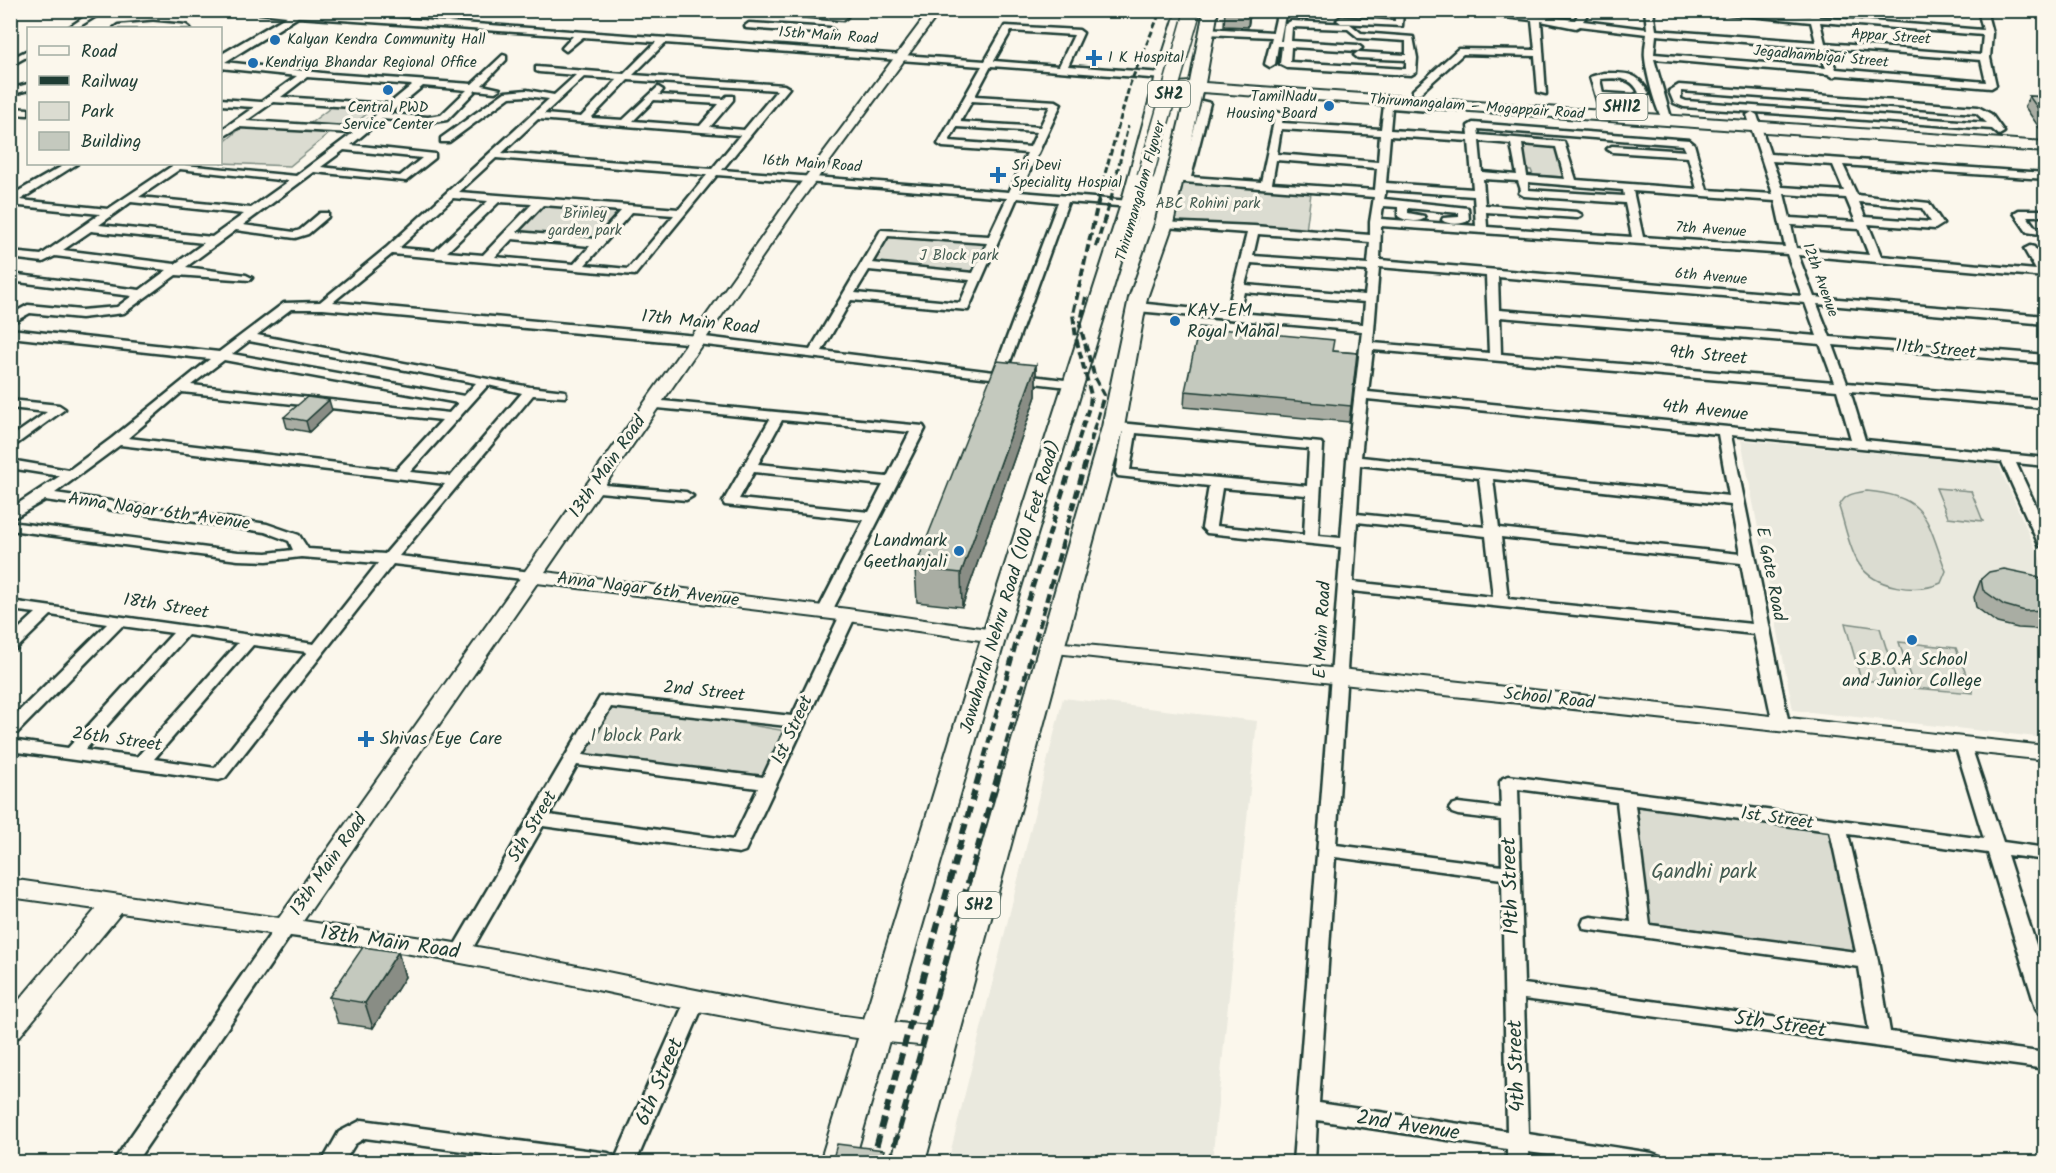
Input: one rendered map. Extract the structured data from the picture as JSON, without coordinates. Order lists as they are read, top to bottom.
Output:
{
  "streets": {
    "main road": [
      "SH2",
      "Thirumangalam – Mogappair Road",
      "SH112",
      "Thirumangalam Flyover",
      "Jawaharlal Nehru Road (100 Feet Road)"
    ],
    "street": [
      "15th Main Road",
      "Appar Street",
      "Jegadhambigai Street",
      "16th Main Road",
      "7th Avenue",
      "6th Avenue",
      "12th Avenue",
      "17th Main Road",
      "11th Street",
      "9th Street",
      "4th Avenue",
      "13th Main Road",
      "Anna Nagar 6th Avenue",
      "E Gate Road",
      "18th Street",
      "E Main Road",
      "2nd Street",
      "School Road",
      "1st Street",
      "26th Street",
      "5th Street",
      "19th Street",
      "18th Main Road",
      "4th Street",
      "6th Street",
      "2nd Avenue"
    ]
  },
  "crossings": [
    ["15th Main Road", "Thirumangalam – Mogappair Road"],
    ["15th Main Road", "13th Main Road"],
    ["15th Main Road", "Jawaharlal Nehru Road (100 Feet Road)"],
    ["Appar Street", "Jegadhambigai Street"],
    ["SH2", "Thirumangalam Flyover"],
    ["SH2", "School Road"],
    ["SH2", "18th Main Road"],
    ["Thirumangalam – Mogappair Road", "12th Avenue"],
    ["Thirumangalam – Mogappair Road", "Jawaharlal Nehru Road (100 Feet Road)"],
    ["Thirumangalam – Mogappair Road", "E Main Road"],
    ["16th Main Road", "13th Main Road"],
    ["16th Main Road", "Jawaharlal Nehru Road (100 Feet Road)"],
    ["Thirumangalam Flyover", "Jawaharlal Nehru Road (100 Feet Road)"],
    ["7th Avenue", "12th Avenue"],
    ["7th Avenue", "E Main Road"],
    ["6th Avenue", "12th Avenue"],
    ["6th Avenue", "E Main Road"],
    ["12th Avenue", "11th Street"],
    ["12th Avenue", "9th Street"],
    ["12th Avenue", "4th Avenue"],
    ["17th Main Road", "13th Main Road"],
    ["17th Main Road", "Anna Nagar 6th Avenue"],
    ["17th Main Road", "Jawaharlal Nehru Road (100 Feet Road)"],
    ["9th Street", "E Main Road"],
    ["4th Avenue", "E Gate Road"],
    ["4th Avenue", "E Main Road"],
    ["13th Main Road", "Anna Nagar 6th Avenue"],
    ["13th Main Road", "18th Main Road"],
    ["Anna Nagar 6th Avenue", "Jawaharlal Nehru Road (100 Feet Road)"],
    ["Anna Nagar 6th Avenue", "1st Street"],
    ["E Gate Road", "School Road"],
    ["Jawaharlal Nehru Road (100 Feet Road)", "18th Main Road"],
    ["18th Street", "26th Street"],
    ["E Main Road", "School Road"],
    ["E Main Road", "2nd Avenue"],
    ["2nd Street", "1st Street"],
    ["2nd Street", "5th Street"],
    ["1st Street", "5th Street"],
    ["1st Street", "19th Street"],
    ["5th Street", "19th Street"],
    ["5th Street", "18th Main Road"],
    ["5th Street", "4th Street"],
    ["19th Street", "4th Street"],
    ["18th Main Road", "6th Street"],
    ["4th Street", "2nd Avenue"]
  ],
  "parks": [
    "ABC Rohini park",
    "Brinley garden park",
    "J Block park",
    "I block Park",
    "Gandhi park"
  ],
  "places": {
    "other": [
      "Kalyan Kendra Community Hall",
      "Kendriya Bhandar Regional Office",
      "Central PWD Service Center",
      "TamilNadu Housing Board",
      "KAY-EM Royal Mahal",
      "Landmark Geethanjali",
      "S.B.O.A School and Junior College"
    ],
    "health": ["I K Hospital", "Sri Devi Speciality Hospial", "Shivas Eye Care"]
  },
  "legend": [
    "Road",
    "Railway",
    "Park",
    "Building"
  ]
}
